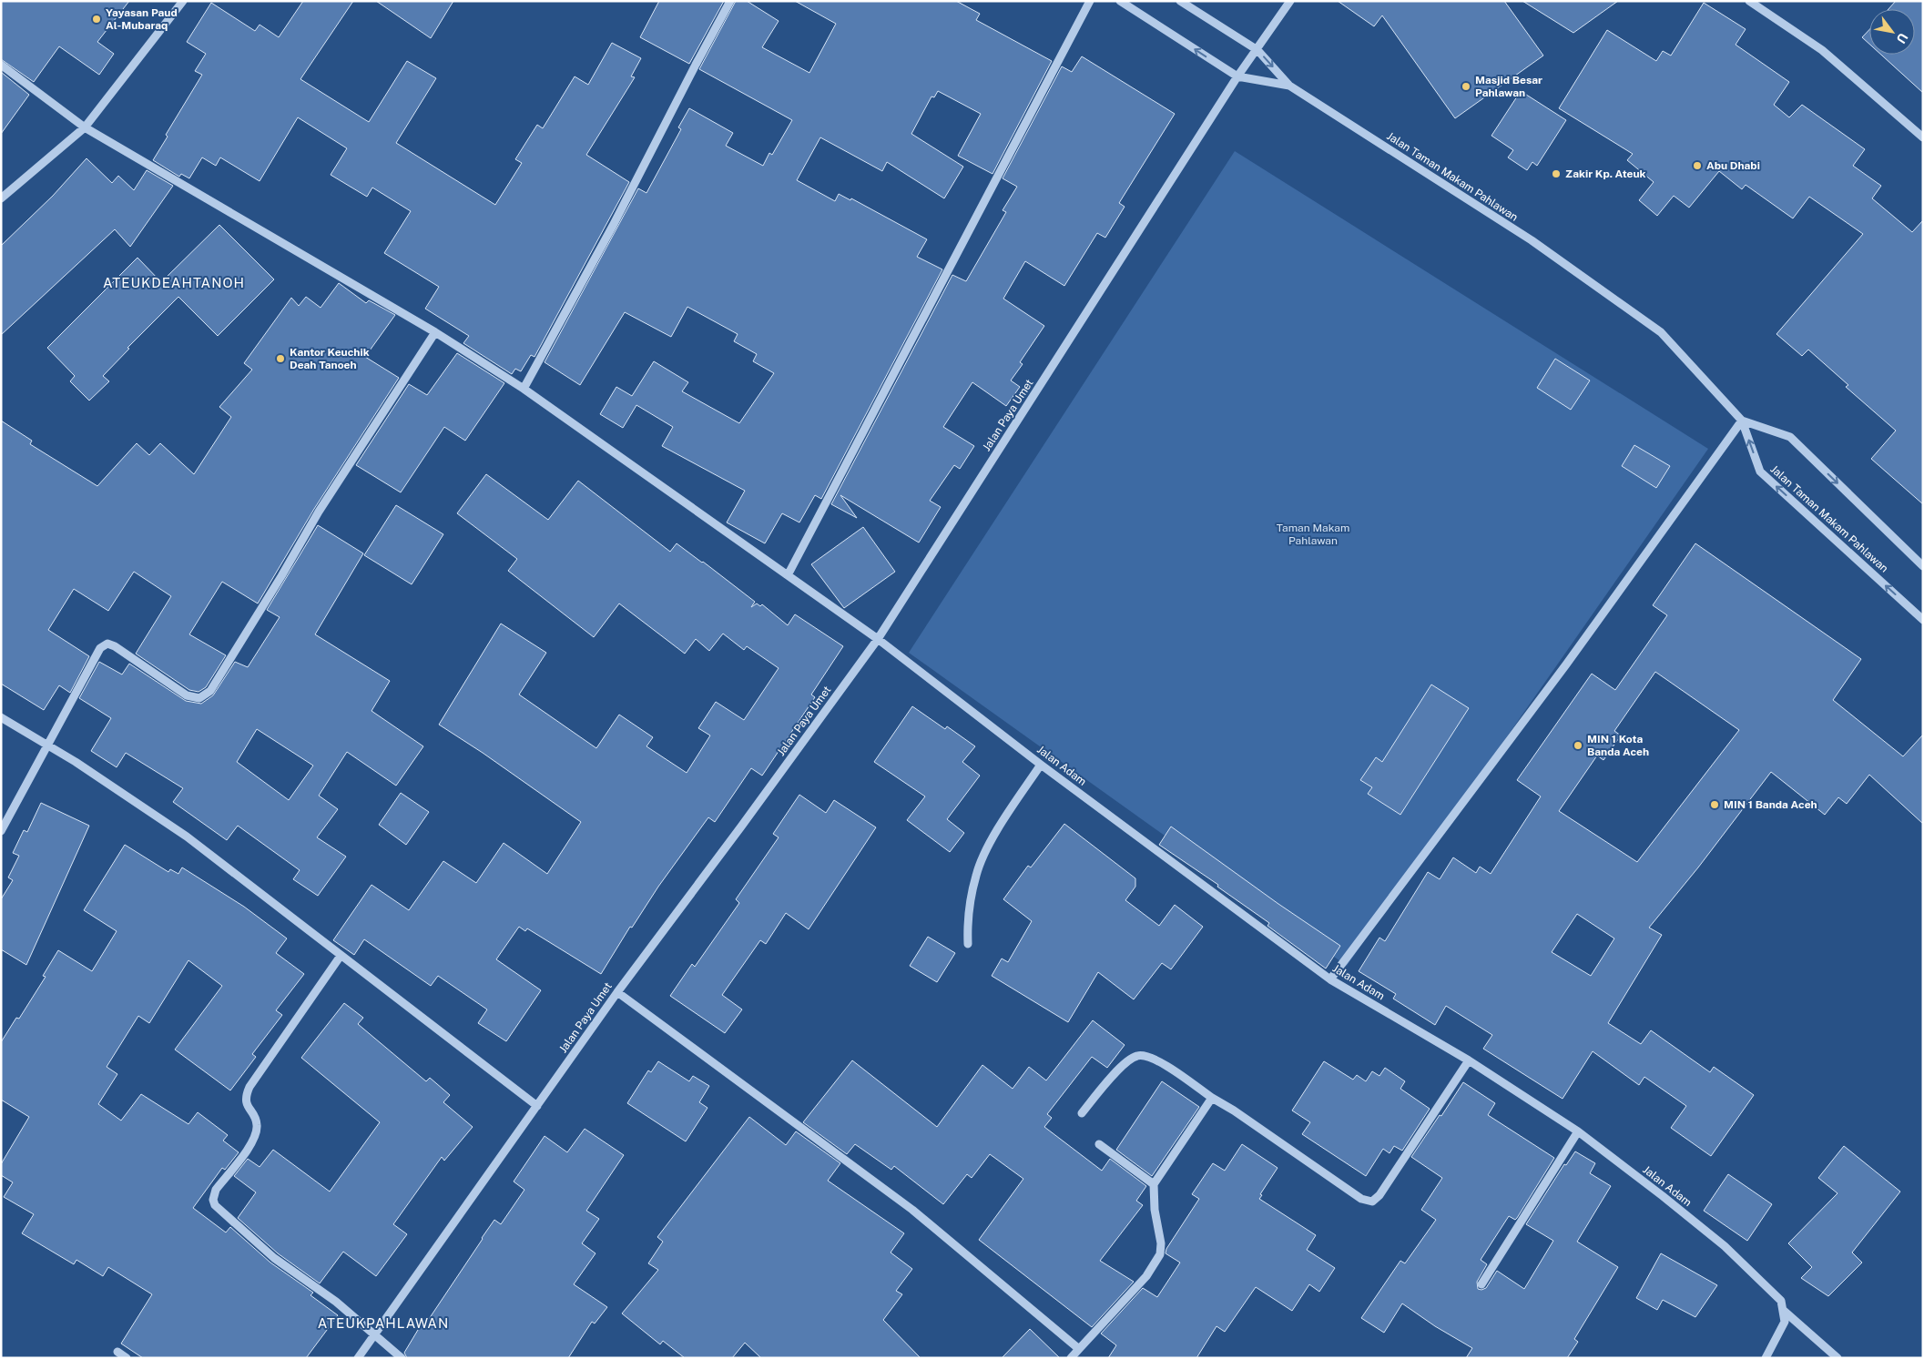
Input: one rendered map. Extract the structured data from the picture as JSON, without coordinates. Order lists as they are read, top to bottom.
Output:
{
  "streets": {
    "street": ["Jalan Taman Makam Pahlawan", "Jalan Paya Umet", "Jalan Adam"]
  },
  "crossings": [
    ["Jalan Taman Makam Pahlawan", "Jalan Paya Umet"],
    ["Jalan Paya Umet", "Jalan Adam"]
  ],
  "districts": ["ATEUKDEAHTANOH", "ATEUKPAHLAWAN"],
  "parks": ["Taman Makam Pahlawan"],
  "places": [
    "Yayasan Paud Al-Mubaraq",
    "Masjid Besar Pahlawan",
    "Abu Dhabi",
    "Zakir Kp. Ateuk",
    "Kantor Keuchik Deah Tanoeh",
    "MIN 1 Kota Banda Aceh",
    "MIN 1 Banda Aceh"
  ],
  "north": "bottom right"
}
